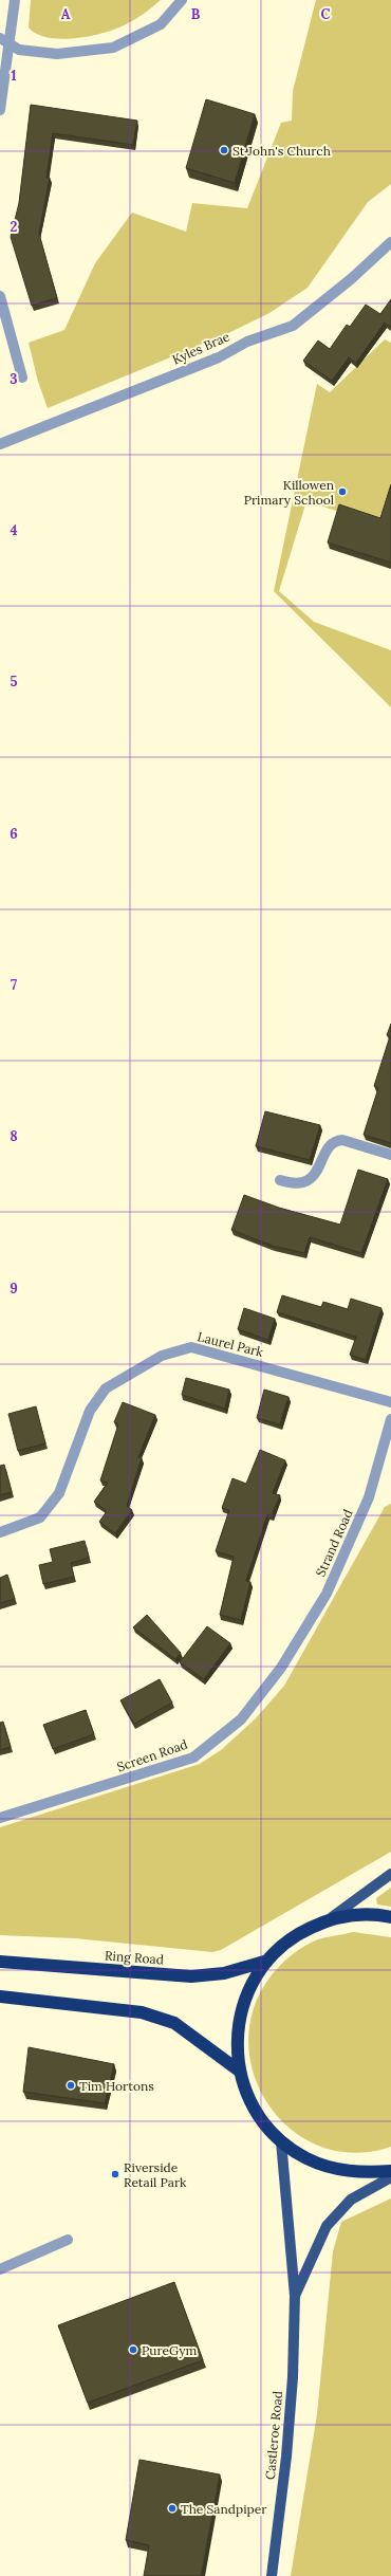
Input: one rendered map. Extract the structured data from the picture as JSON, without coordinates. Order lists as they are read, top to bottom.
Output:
{
  "streets": {
    "highway": ["Ring Road"],
    "main road": ["Castleroe Road"],
    "street": [
      "Kyles Brae",
      "Laurel Park",
      "Strand Road",
      "Screen Road"
    ]
  },
  "crossings": [
    ["Strand Road", "Screen Road"]
  ],
  "places": [
    "St John's Church",
    "Killowen Primary School",
    "Tim Hortons",
    "Riverside Retail Park",
    "PureGym",
    "The Sandpiper"
  ],
  "grid": {
    "columns": ["A", "B", "C"],
    "rows": [
      "1",
      "2",
      "3",
      "4",
      "5",
      "6",
      "7",
      "8",
      "9"
    ]
  }
}
